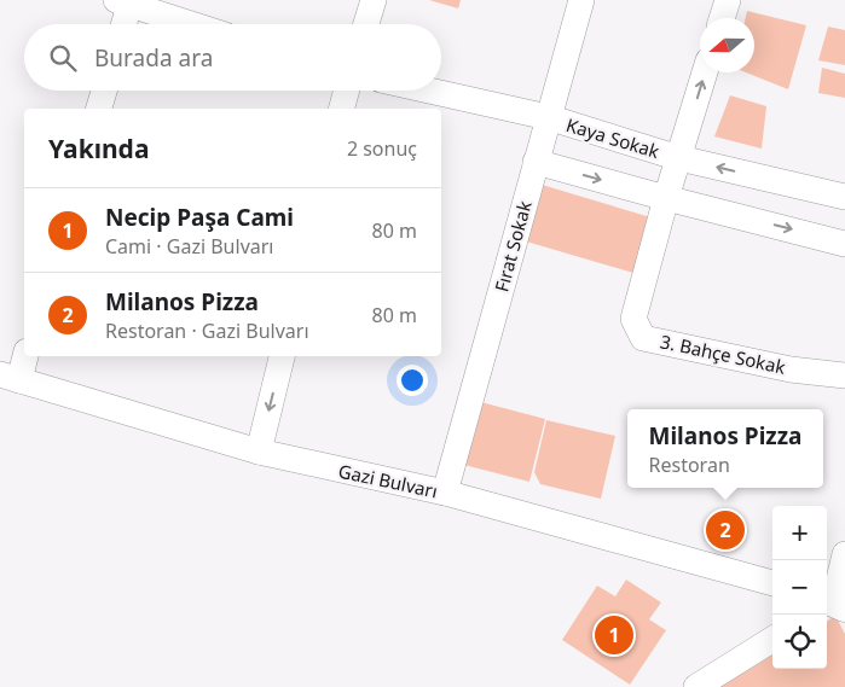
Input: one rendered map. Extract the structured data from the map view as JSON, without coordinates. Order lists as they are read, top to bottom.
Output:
{
  "streets": {
    "street": [
      "Kaya Sokak",
      "Fırat Sokak",
      "3. Bahçe Sokak",
      "Gazi Bulvarı"
    ]
  },
  "crossings": [
    ["Kaya Sokak", "Fırat Sokak"],
    ["Kaya Sokak", "3. Bahçe Sokak"],
    ["Fırat Sokak", "Gazi Bulvarı"]
  ],
  "north": "left",
  "page": {
    "search": "Burada ara",
    "heading": ["Yakında", "2 sonuç"],
    "list": [
      {
        "mark": "1",
        "name": "Necip Paşa Cami",
        "note": "Cami · Gazi Bulvarı",
        "value": "80 m"
      },
      {
        "mark": "2",
        "name": "Milanos Pizza",
        "note": "Restoran · Gazi Bulvarı",
        "value": "80 m"
      }
    ],
    "popup": ["Milanos Pizza", "Restoran"],
    "map_buttons": ["+", "−"],
    "pins": ["2", "1"]
  }
}
